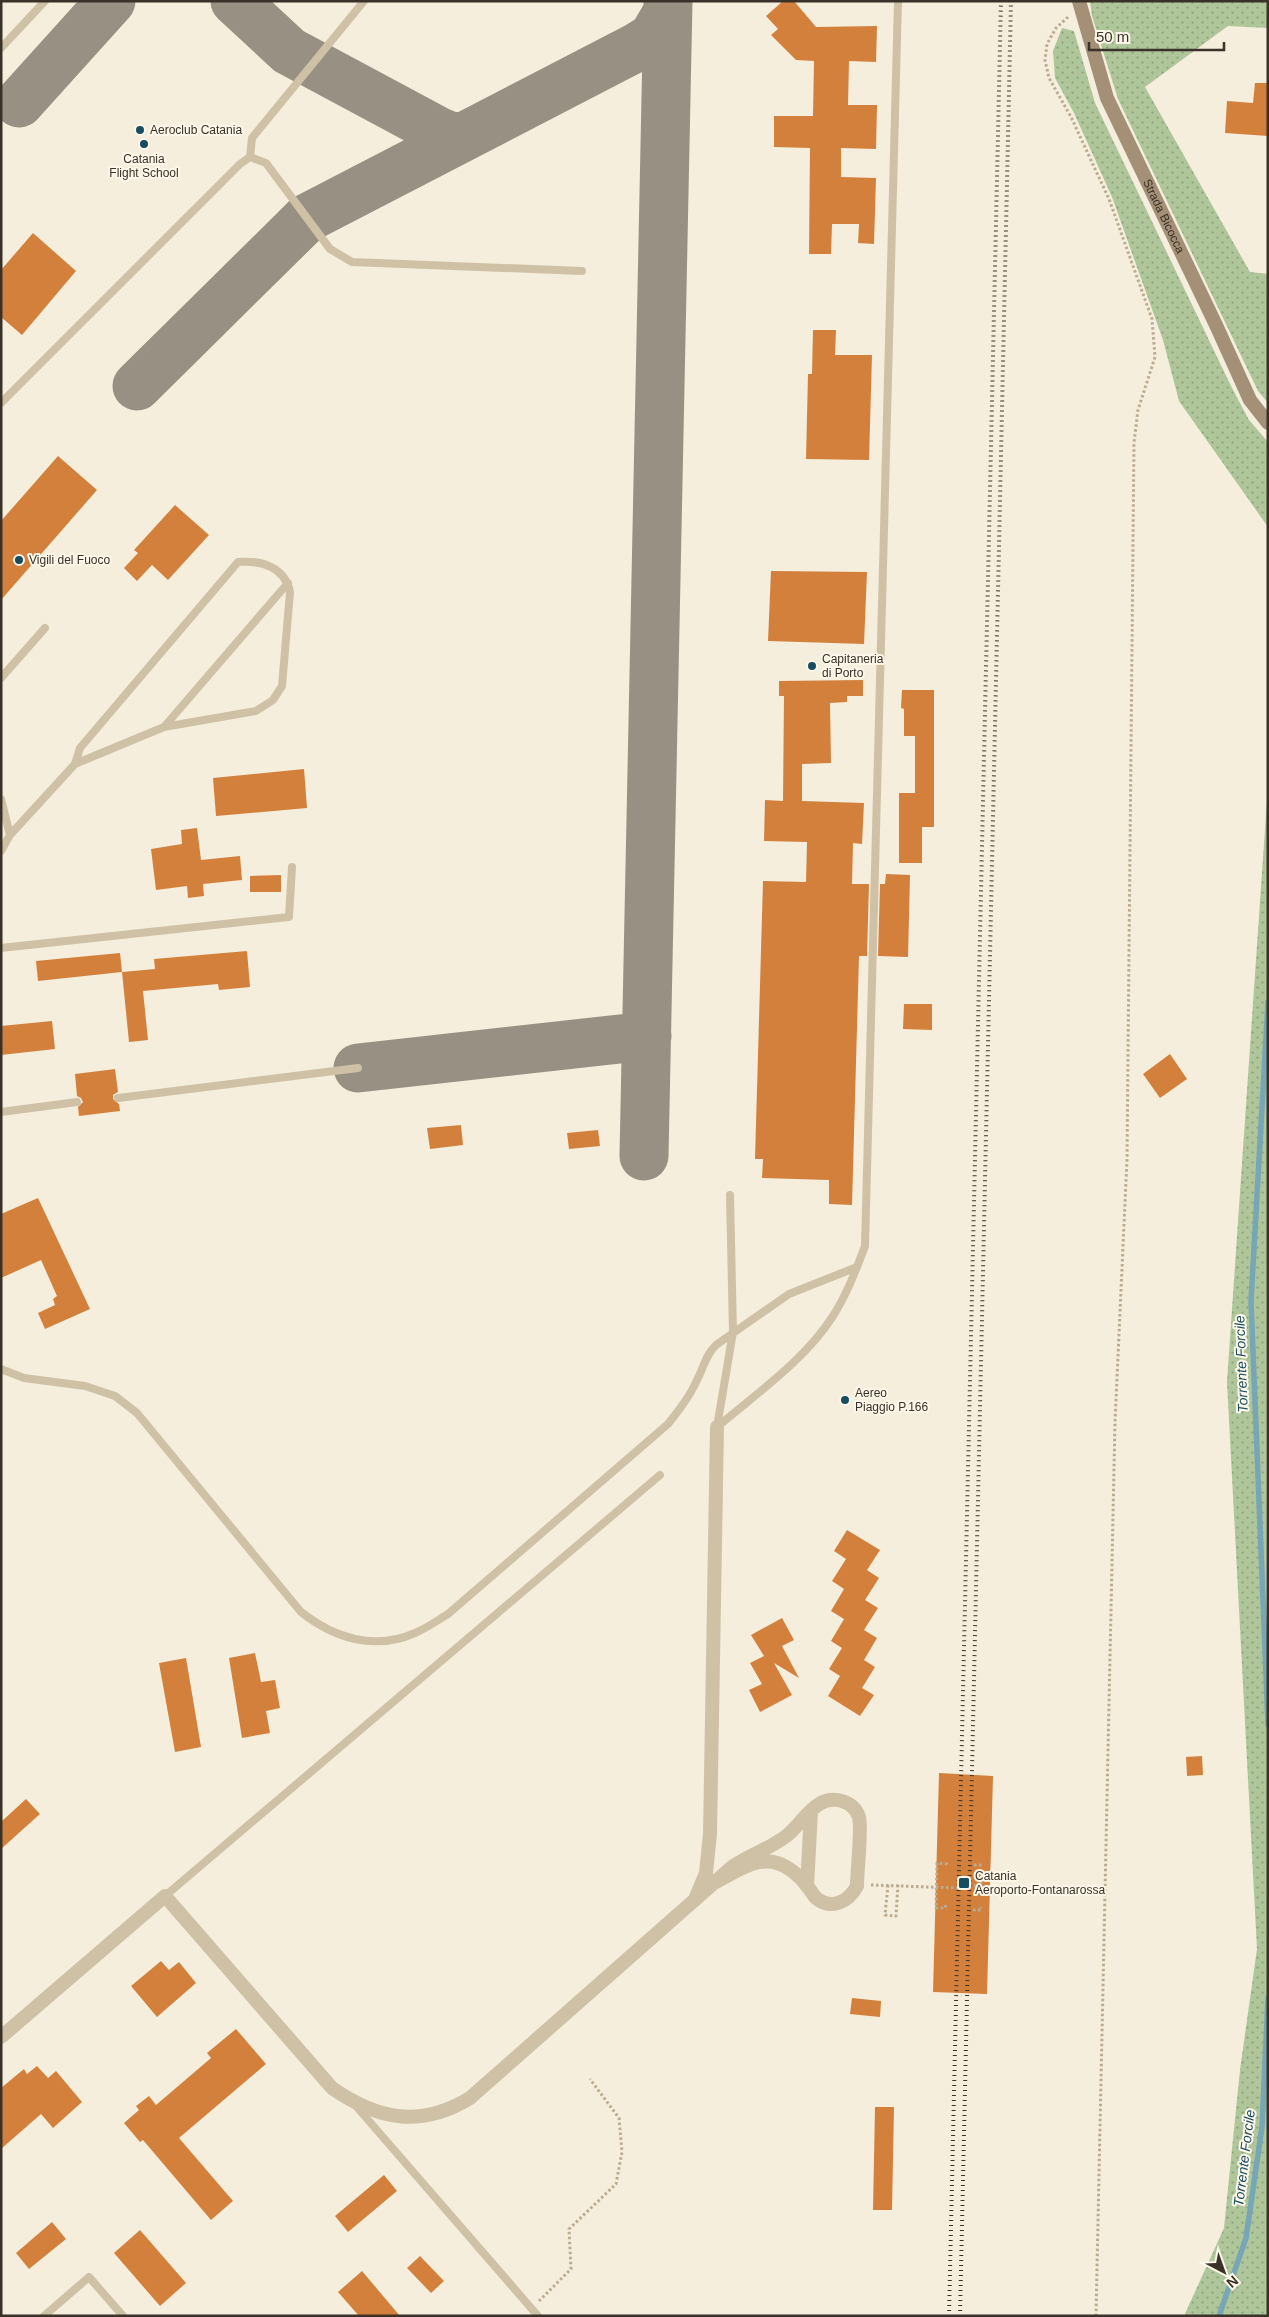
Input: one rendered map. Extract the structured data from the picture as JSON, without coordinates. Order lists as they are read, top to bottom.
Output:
{
  "streets": {
    "main road": ["Strada Bicocca"]
  },
  "water": ["Torrente Forcile"],
  "places": {
    "other": [
      "Aeroclub Catania",
      "Catania Flight School",
      "Vigili del Fuoco",
      "Capitaneria di Porto",
      "Aereo Piaggio P.166"
    ],
    "transit": ["Catania Aeroporto-Fontanarossa"]
  },
  "scale_bar": "50 m",
  "north": "bottom right"
}
